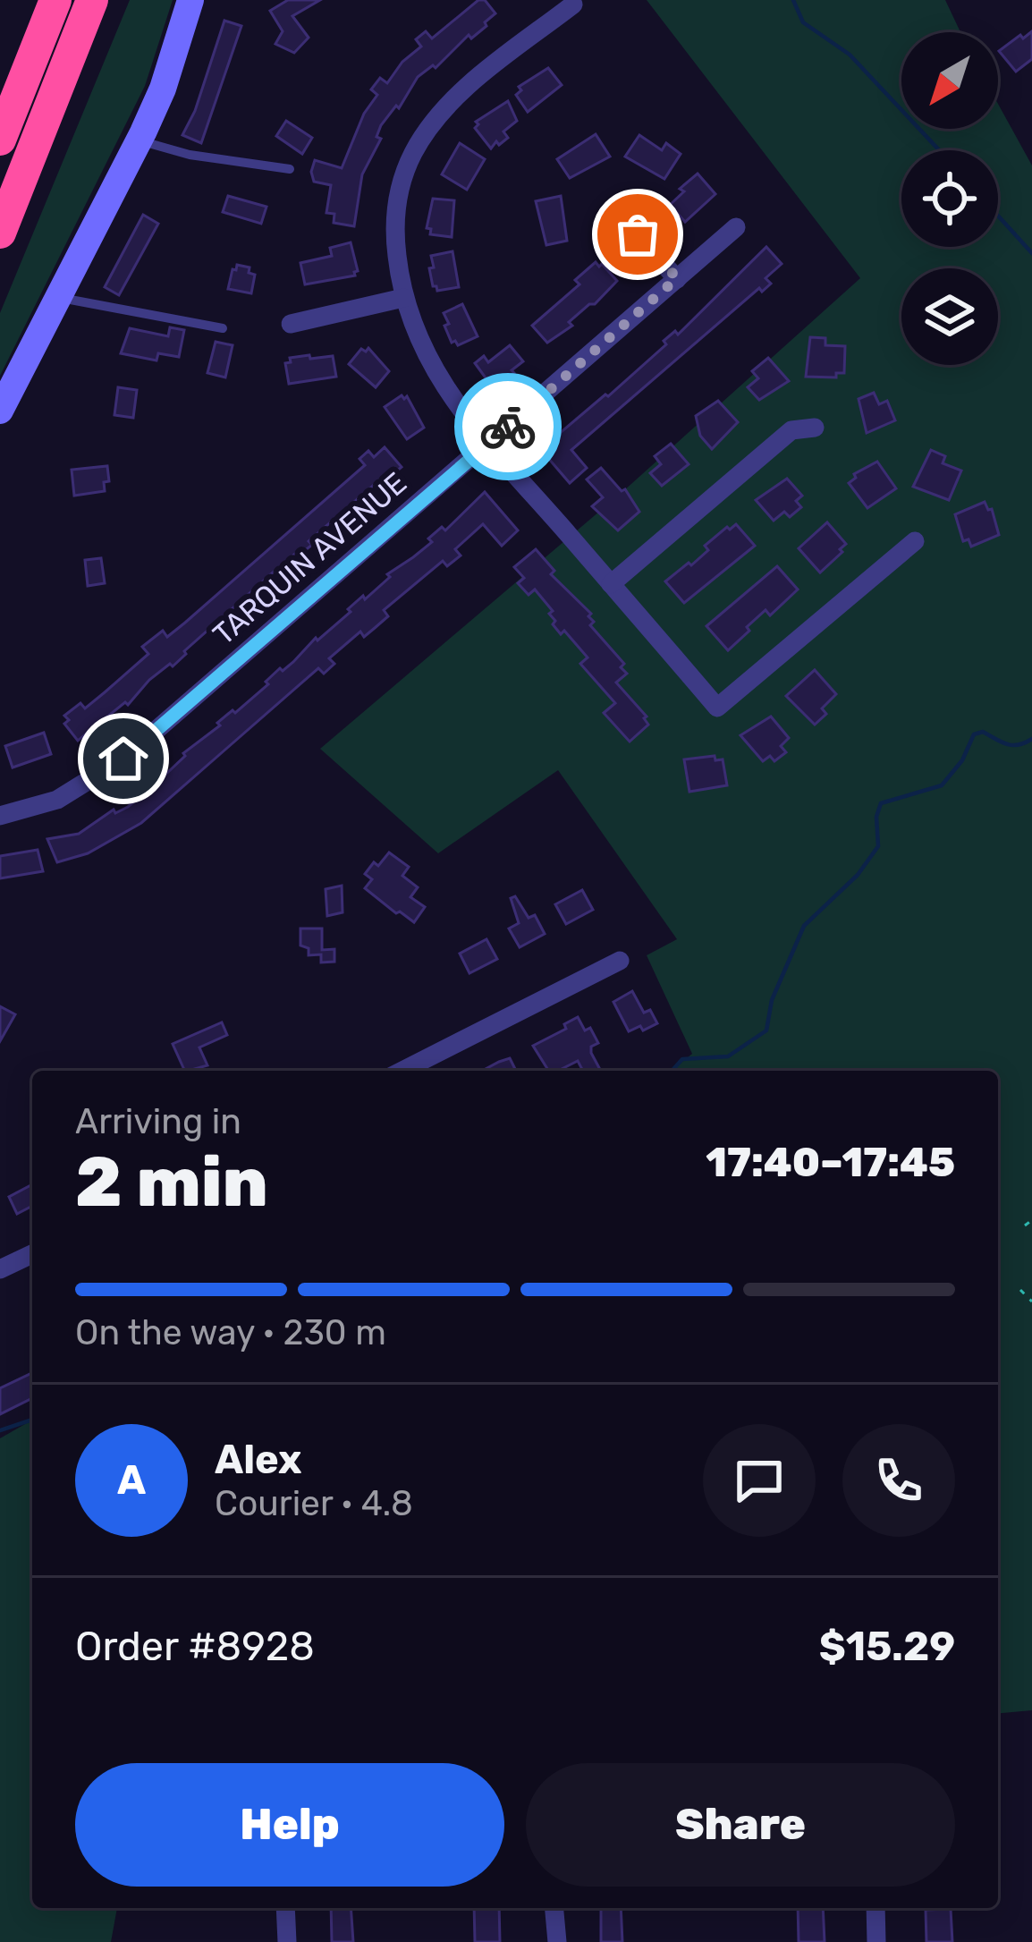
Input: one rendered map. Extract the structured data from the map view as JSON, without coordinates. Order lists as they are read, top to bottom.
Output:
{
  "streets": {
    "street": ["TARQUIN AVENUE"]
  },
  "north": "bottom left",
  "page": {
    "heading": ["2 min", "Arriving in", "17:40–17:45"],
    "panel": [
      "Alex",
      "Courier · 4.8",
      "Order #8928",
      "$15.29"
    ],
    "bar": "On the way · 230 m",
    "round": "A",
    "buttons": ["Help", "Share"]
  }
}
